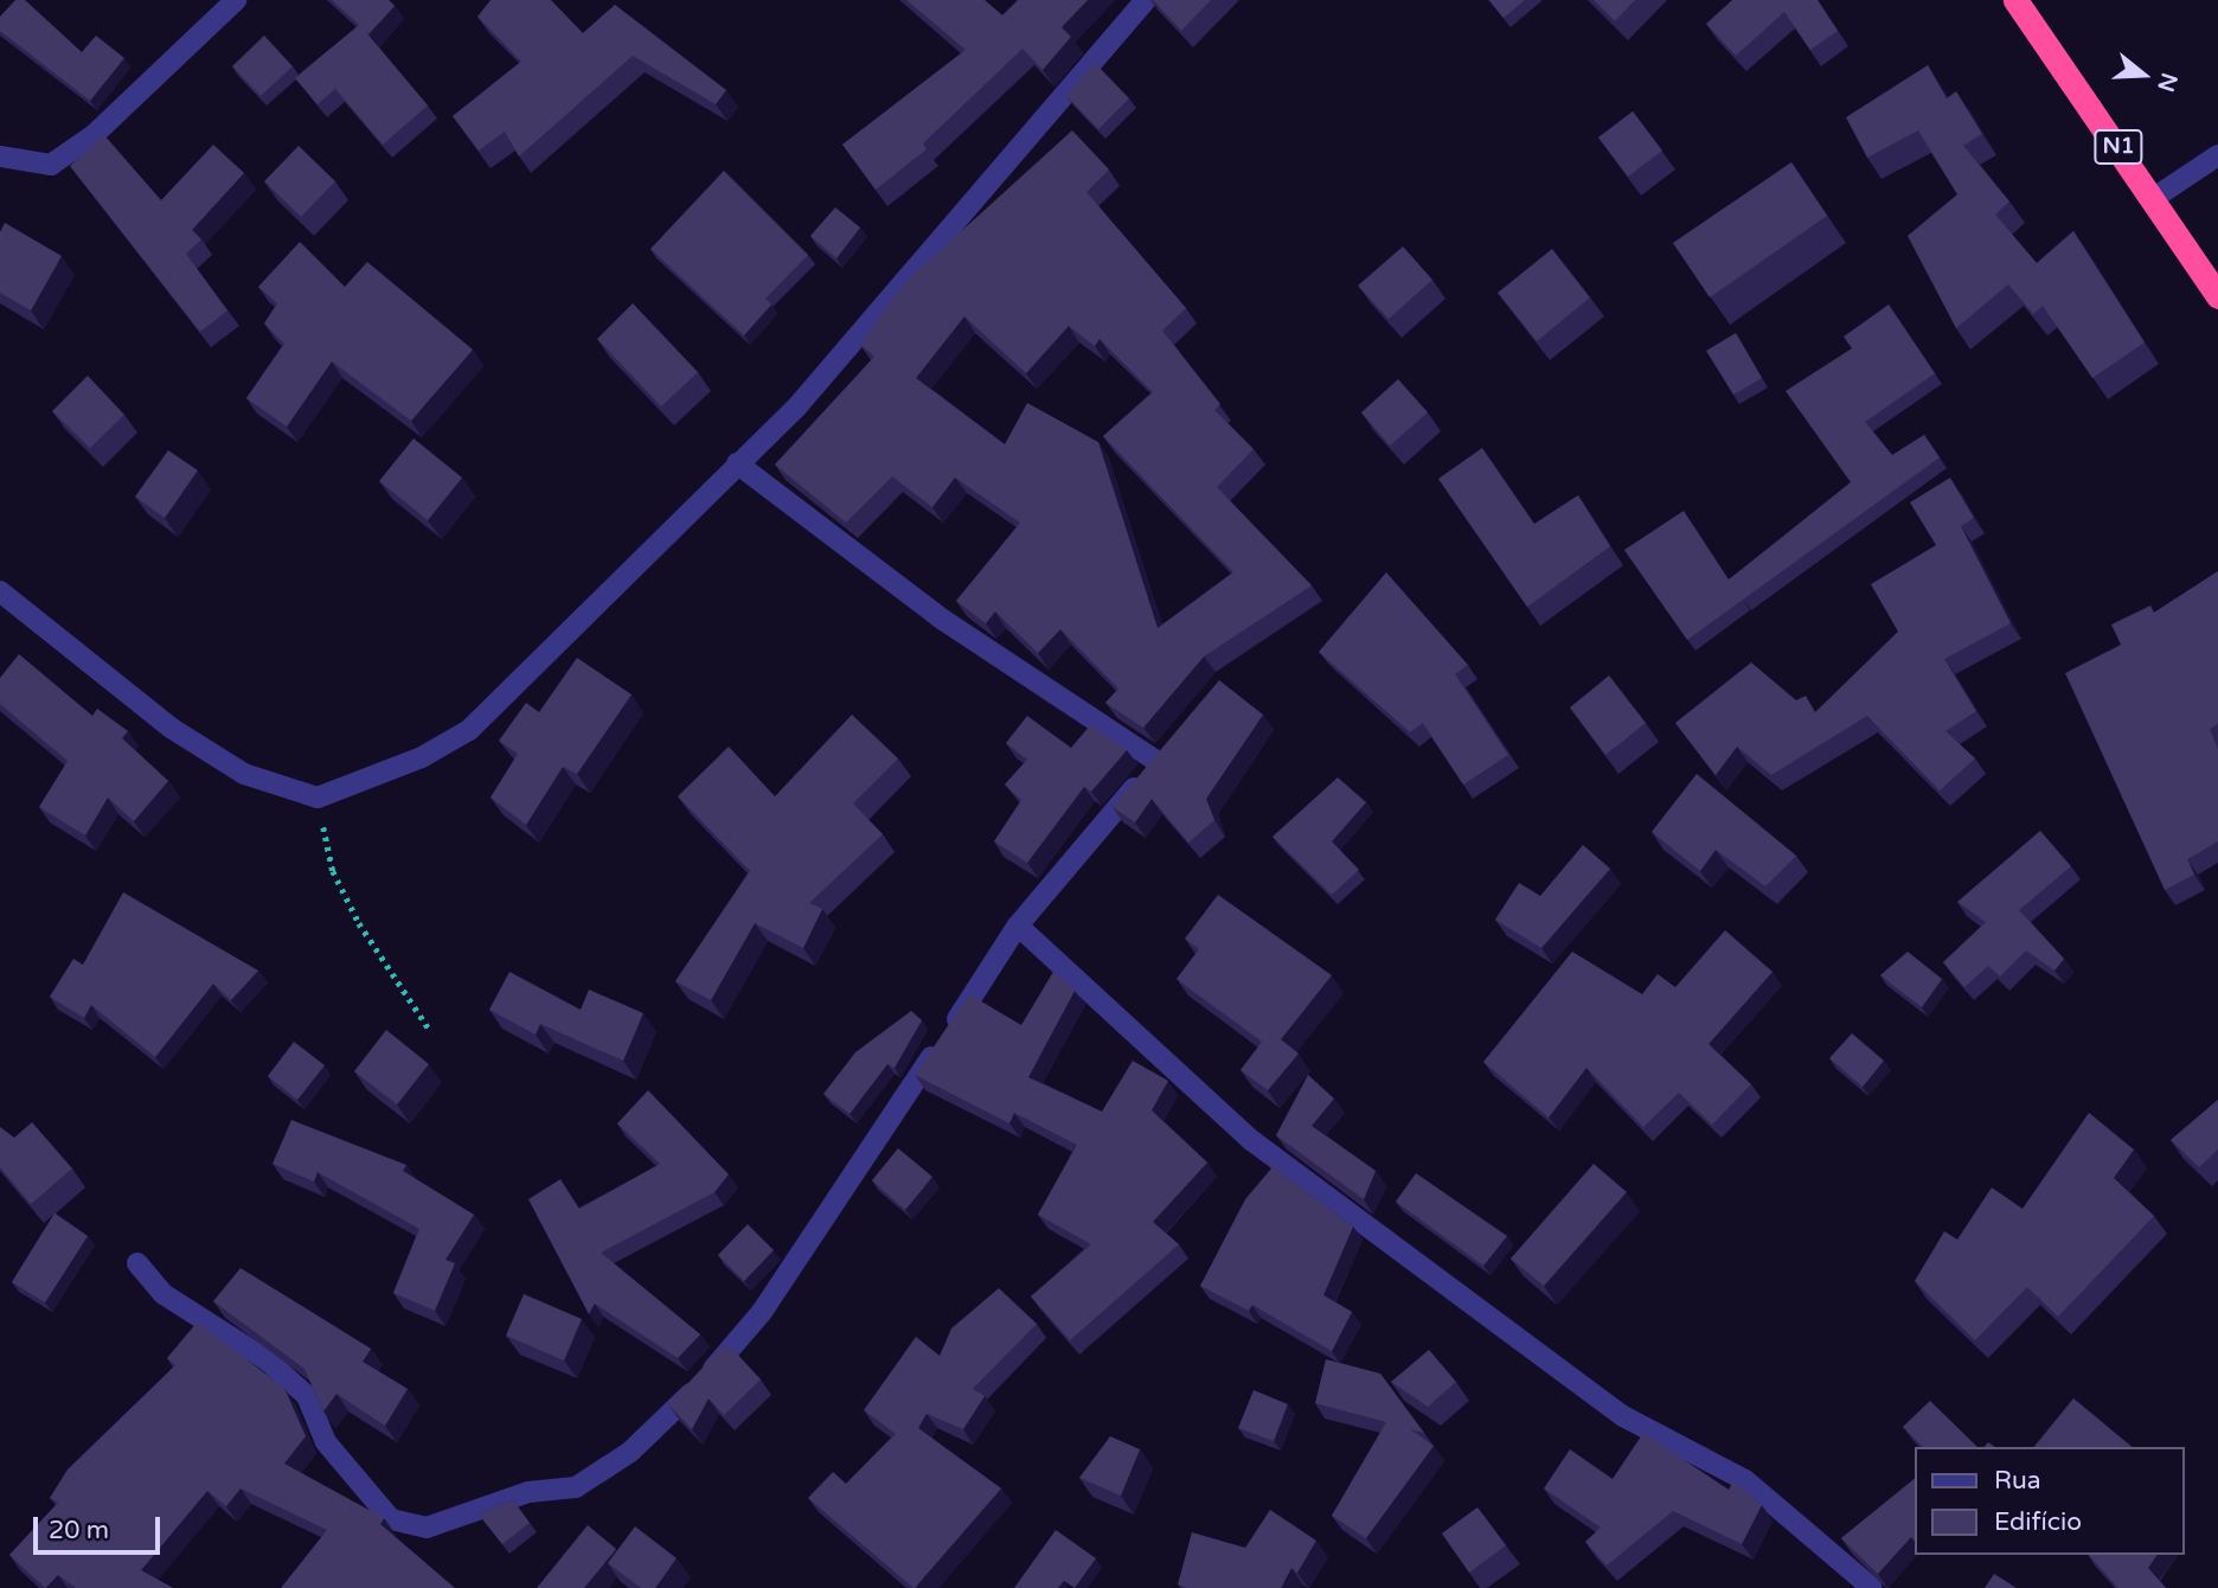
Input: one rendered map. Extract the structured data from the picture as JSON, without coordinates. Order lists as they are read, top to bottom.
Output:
{
  "streets": {
    "highway": ["N1"]
  },
  "legend": ["Rua", "Edifício"],
  "scale_bar": "20 m",
  "north": "right"
}
